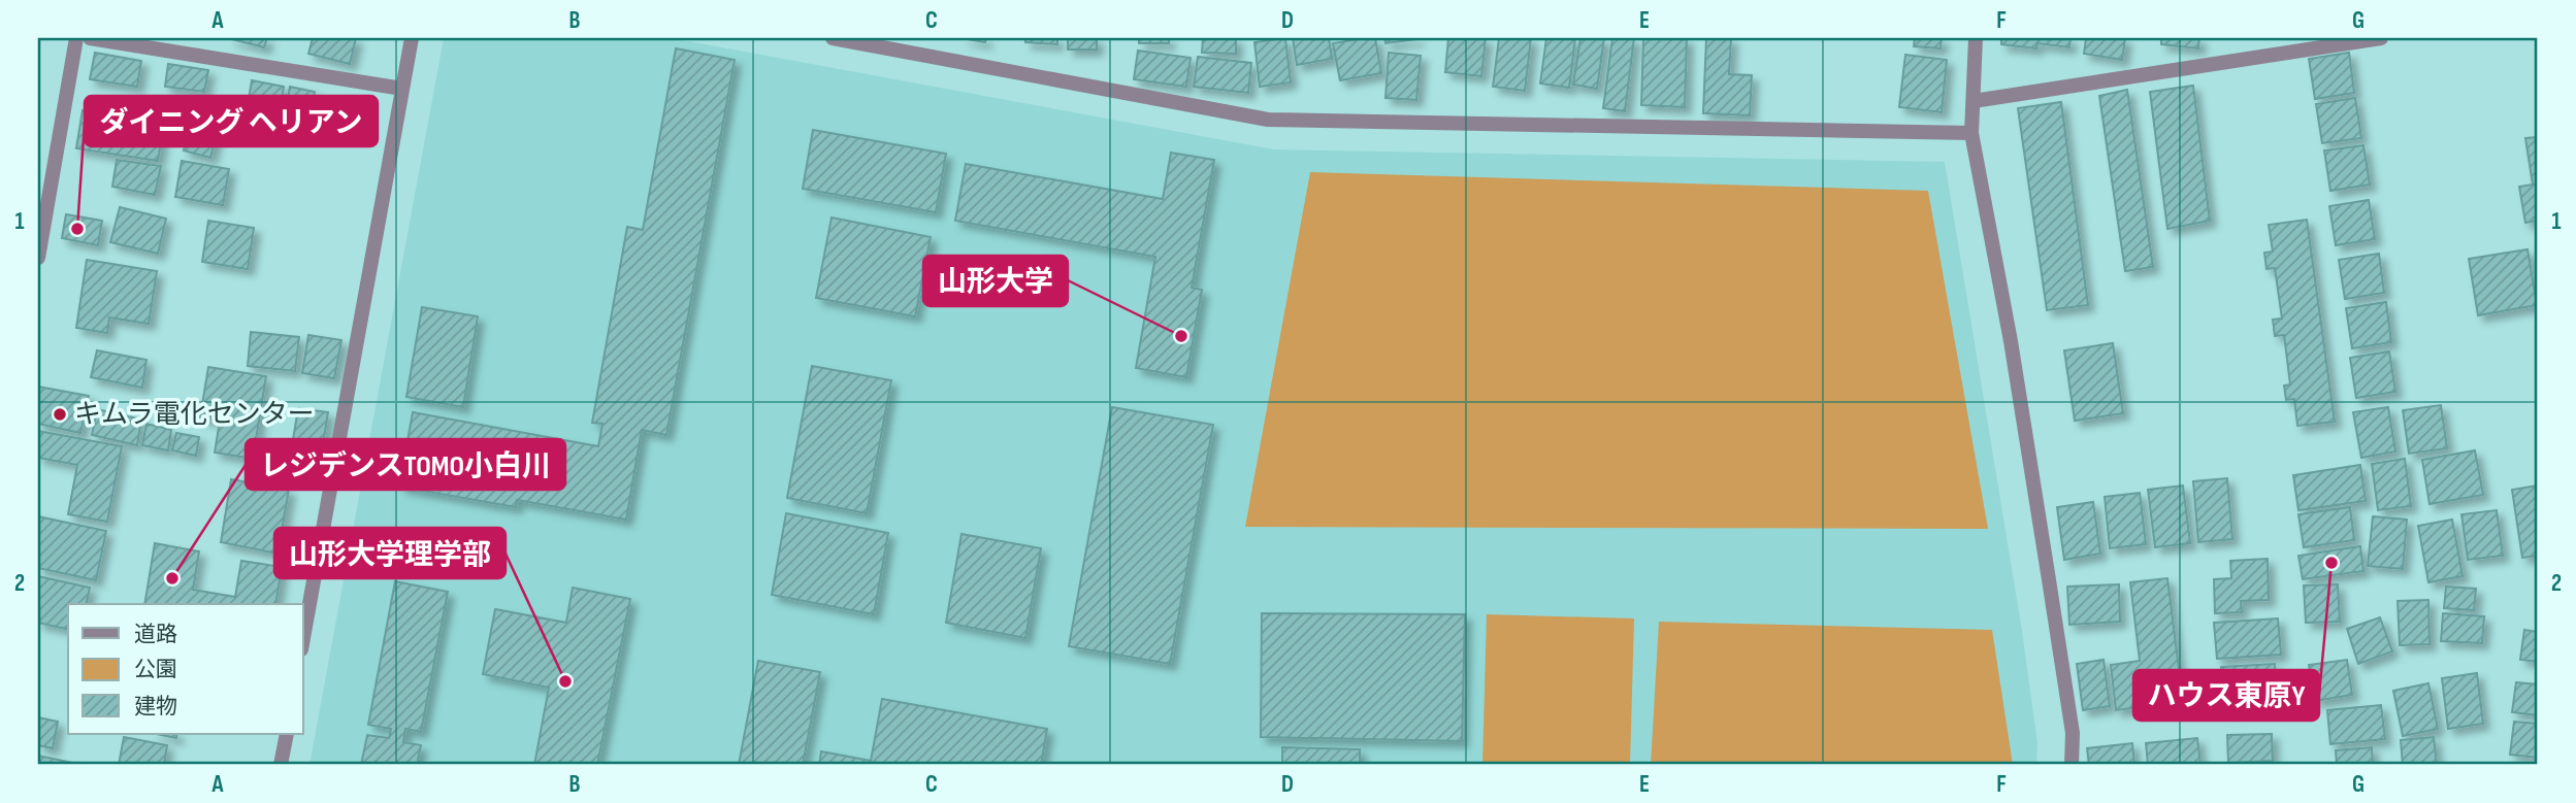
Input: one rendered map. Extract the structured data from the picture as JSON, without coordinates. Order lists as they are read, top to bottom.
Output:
{
  "places": [
    "ダイニング ヘリアン",
    "山形大学",
    "キムラ電化センター",
    "ハウス東原Y",
    "レジデンスTOMO小白川",
    "山形大学理学部"
  ],
  "legend": ["道路", "公園", "建物"],
  "grid": {
    "columns": [
      "A",
      "B",
      "C",
      "D",
      "E",
      "F",
      "G"
    ],
    "rows": ["1", "2"]
  }
}
